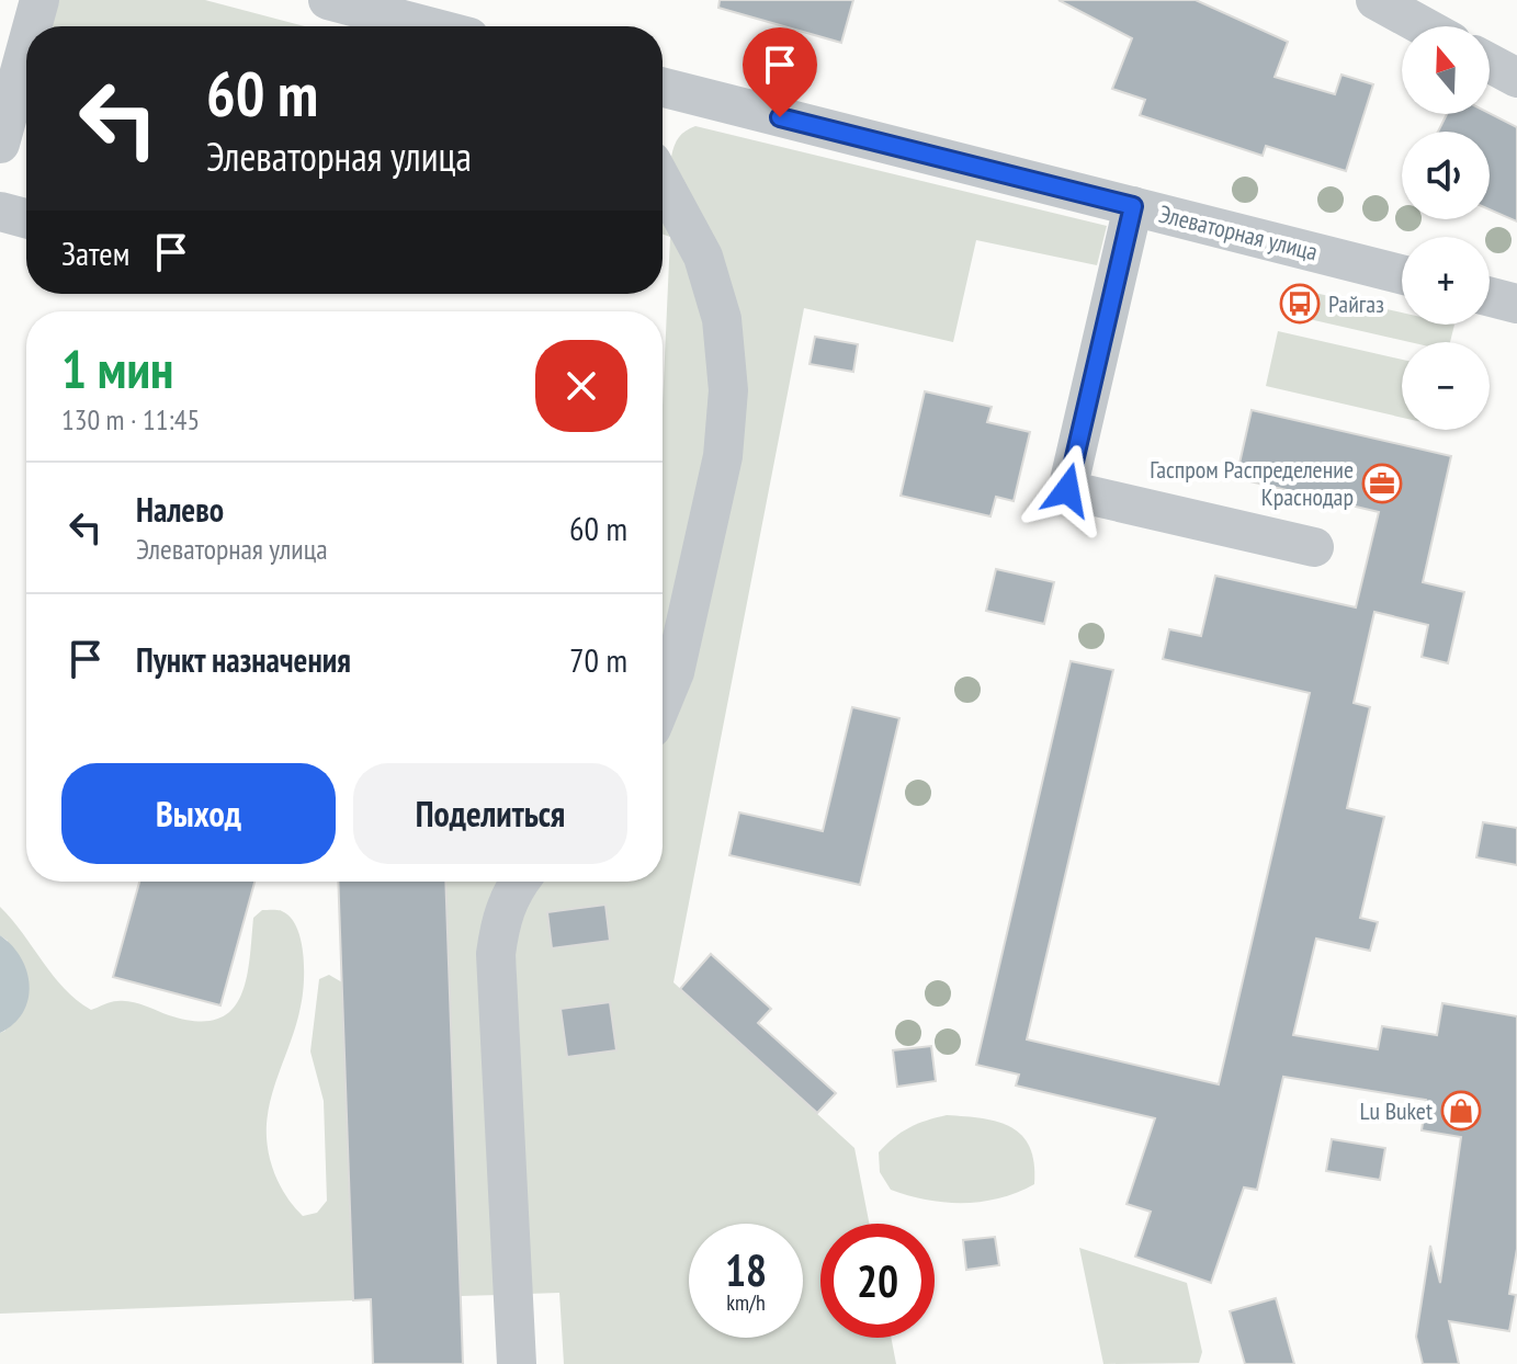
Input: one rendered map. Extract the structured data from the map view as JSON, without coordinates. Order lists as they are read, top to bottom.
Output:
{
  "streets": {
    "street": ["Элеваторная улица"]
  },
  "places": {
    "bus stop": ["Райгаз"],
    "office": ["Гаспром Распределение Краснодар"],
    "shop": ["Lu Buket"]
  },
  "north": "top",
  "page": {
    "map_buttons": ["+", "−"],
    "turn": ["60 m", "Элеваторная улица"],
    "then": "Затем",
    "heading": ["1 мин", "130 m · 11:45"],
    "list": [
      {
        "name": "Налево",
        "note": "Элеваторная улица",
        "value": "60 m"
      },
      {
        "name": "Пункт назначения",
        "value": "70 m"
      }
    ],
    "buttons": ["Выход", "Поделиться"],
    "speed": "18 km/h",
    "limit": "20"
  }
}
